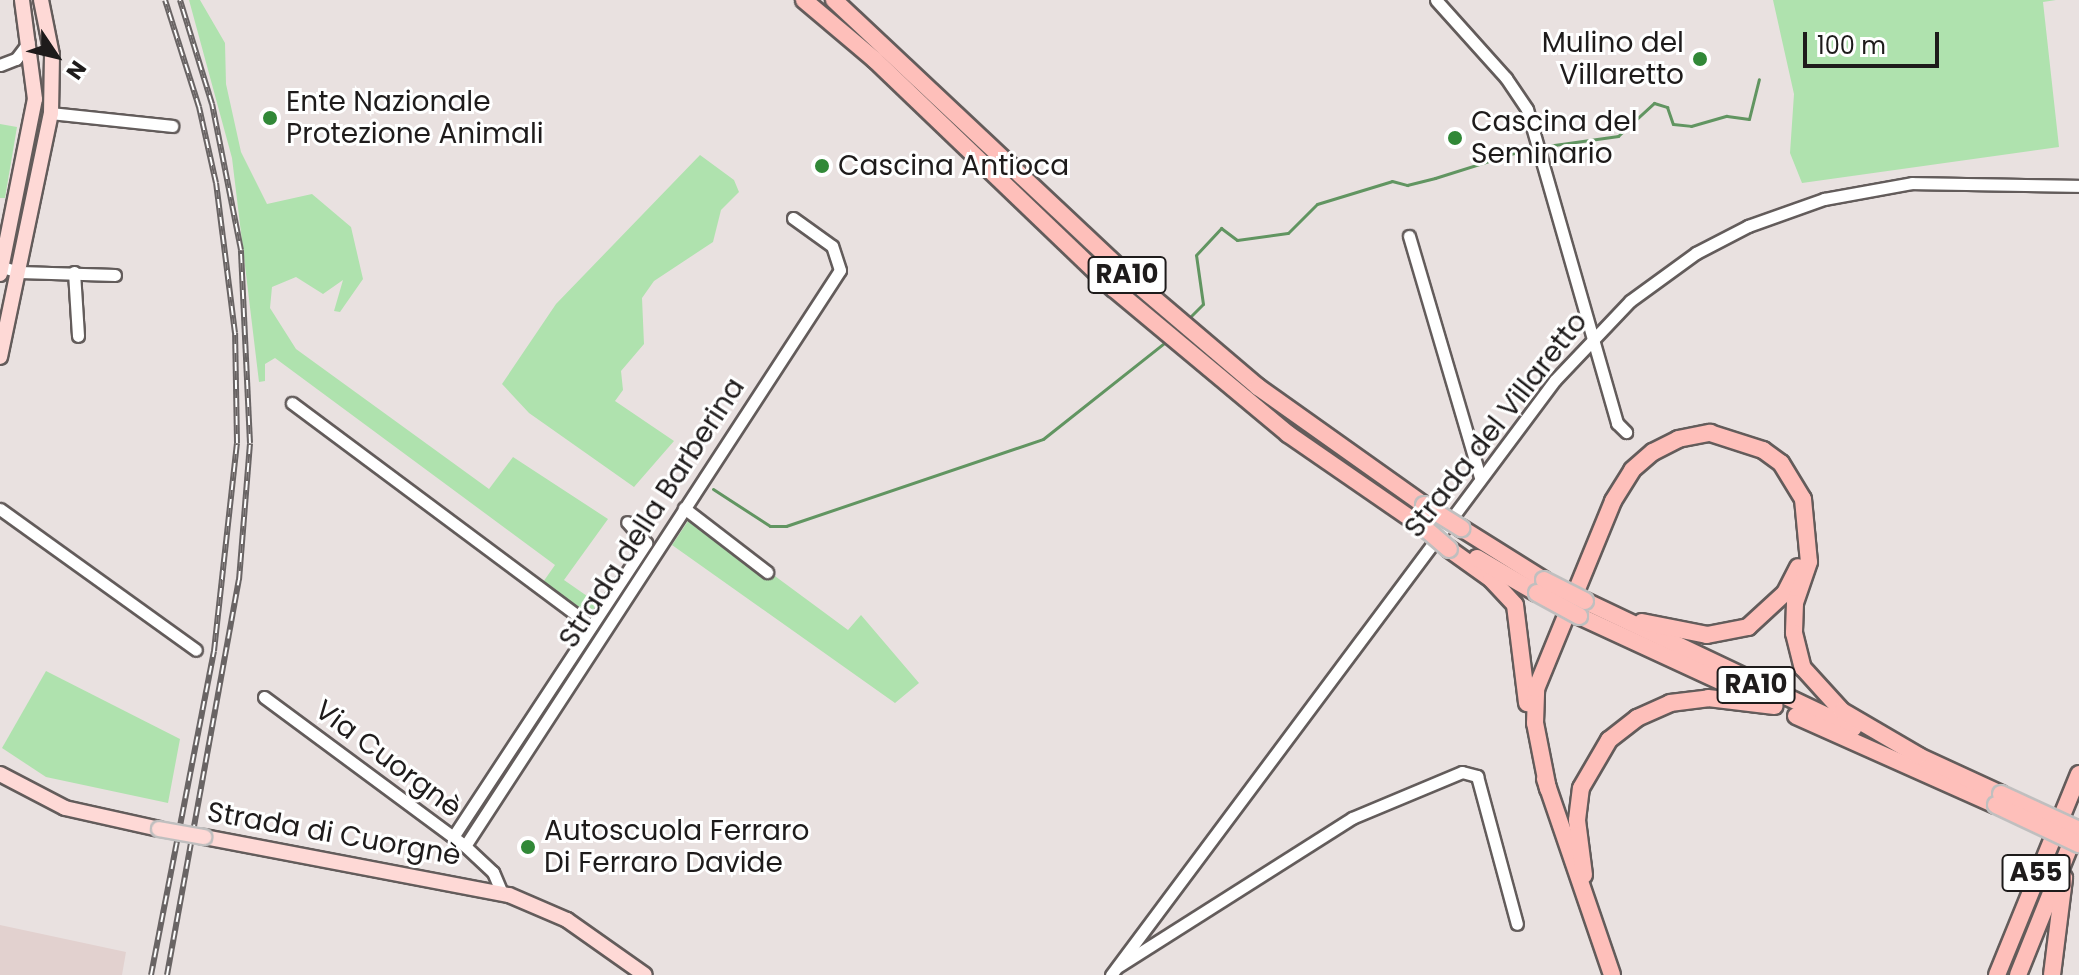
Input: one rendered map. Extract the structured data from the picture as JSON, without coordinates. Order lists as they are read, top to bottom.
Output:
{
  "streets": {
    "highway": ["RA10", "A55"],
    "main road": ["Strada di Cuorgnè"],
    "street": ["Strada del Villaretto", "Strada della Barberina", "Via Cuorgnè"]
  },
  "crossings": [
    ["RA10", "A55"],
    ["Strada della Barberina", "Via Cuorgnè"],
    ["Via Cuorgnè", "Strada di Cuorgnè"]
  ],
  "places": [
    "Mulino del Villaretto",
    "Ente Nazionale Protezione Animali",
    "Cascina del Seminario",
    "Cascina Antioca",
    "Autoscuola Ferraro Di Ferraro Davide"
  ],
  "scale_bar": "100 m",
  "north": "bottom right"
}
